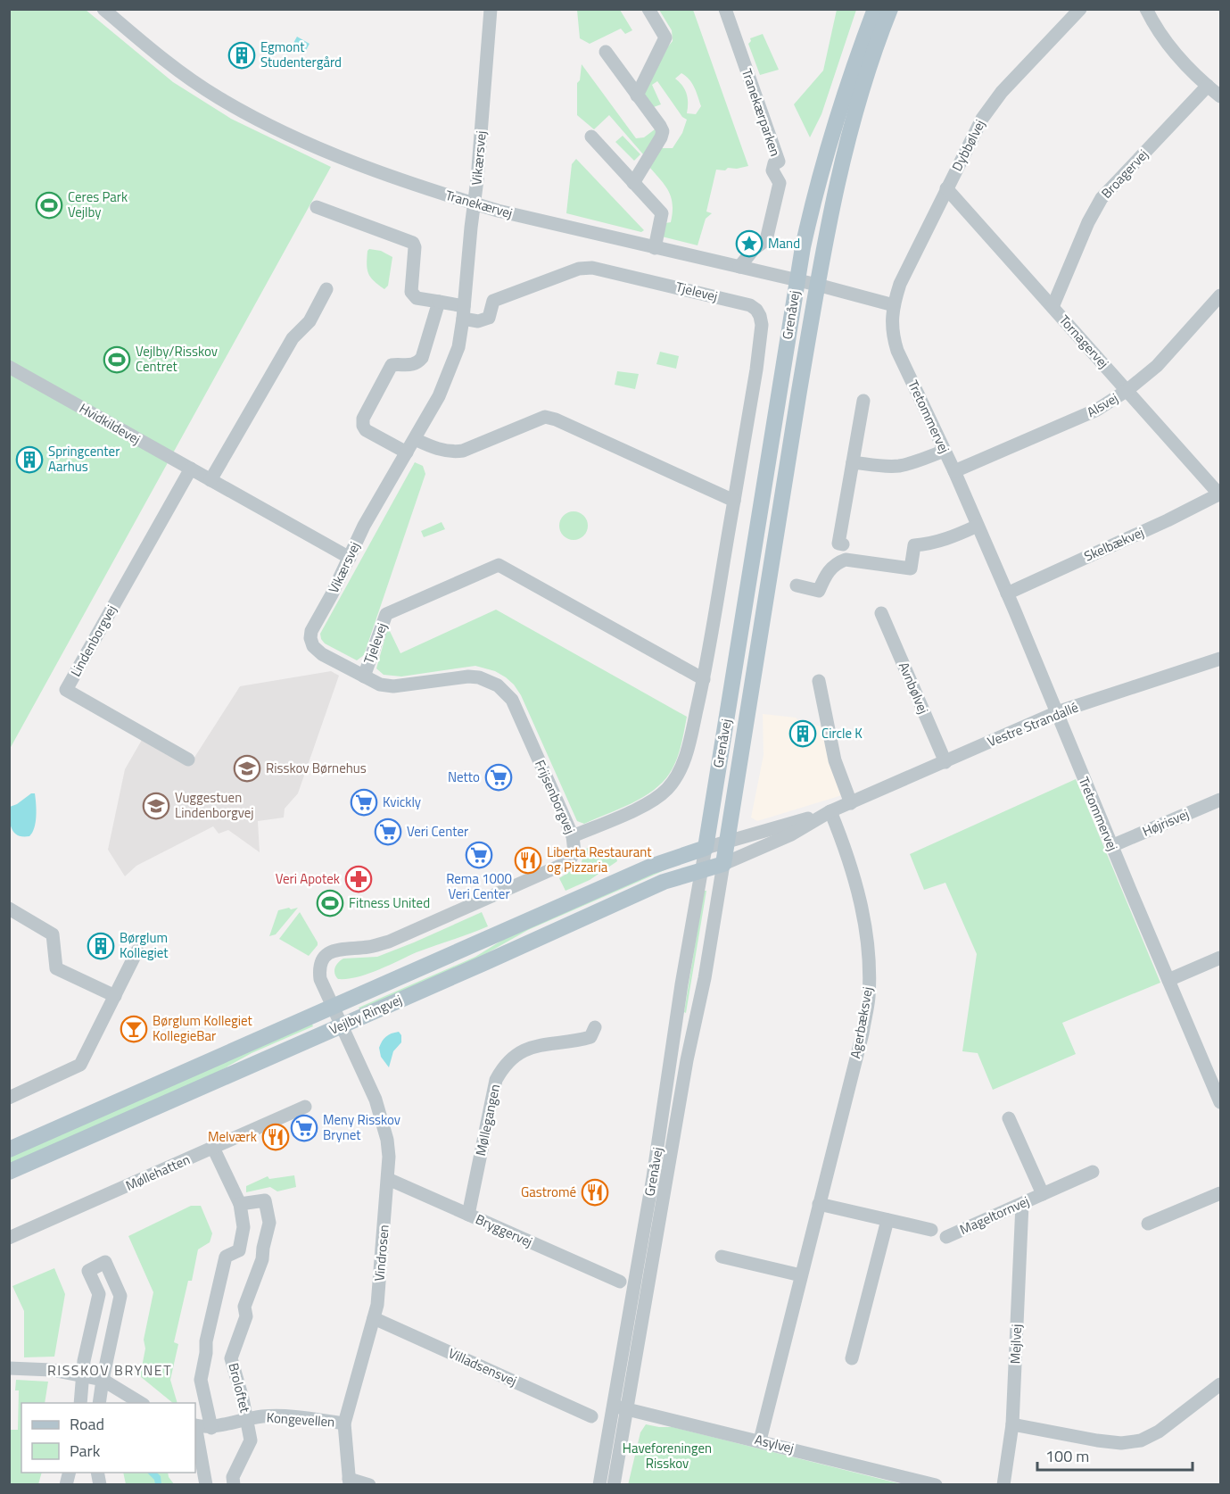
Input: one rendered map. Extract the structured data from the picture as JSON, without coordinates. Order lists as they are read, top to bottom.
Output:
{
  "streets": {
    "main road": ["Grenåvej", "Vejlby Ringvej"],
    "street": [
      "Tranekærparken",
      "Dybbølvej",
      "Vikærsvej",
      "Broagervej",
      "Tranekærvej",
      "Tjelevej",
      "Tornagervej",
      "Alsvej",
      "Tretommervej",
      "Hvidkildevej",
      "Skelbækvej",
      "Lindenborgvej",
      "Avnbølvej",
      "Vestre Strandallé",
      "Frijsenborgvej",
      "Højrisvej",
      "Agerbæksvej",
      "Møllegangen",
      "Møllehatten",
      "Mageltornvej",
      "Bryggervej",
      "Vindrosen",
      "Mejlvej",
      "Villadsensvej",
      "Broloftet",
      "Kongevellen",
      "Asylvej"
    ]
  },
  "crossings": [
    ["Tranekærparken", "Tranekærvej"],
    ["Dybbølvej", "Tranekærvej"],
    ["Dybbølvej", "Tornagervej"],
    ["Dybbølvej", "Tretommervej"],
    ["Vikærsvej", "Tranekærvej"],
    ["Vikærsvej", "Tjelevej"],
    ["Vikærsvej", "Hvidkildevej"],
    ["Vikærsvej", "Frijsenborgvej"],
    ["Broagervej", "Tornagervej"],
    ["Tranekærvej", "Grenåvej"],
    ["Tranekærvej", "Tretommervej"],
    ["Tjelevej", "Frijsenborgvej"],
    ["Grenåvej", "Vestre Strandallé"],
    ["Grenåvej", "Vejlby Ringvej"],
    ["Grenåvej", "Asylvej"],
    ["Tornagervej", "Alsvej"],
    ["Tornagervej", "Skelbækvej"],
    ["Alsvej", "Tretommervej"],
    ["Tretommervej", "Skelbækvej"],
    ["Tretommervej", "Vestre Strandallé"],
    ["Tretommervej", "Højrisvej"],
    ["Hvidkildevej", "Lindenborgvej"],
    ["Avnbølvej", "Vestre Strandallé"],
    ["Vestre Strandallé", "Vejlby Ringvej"],
    ["Vestre Strandallé", "Agerbæksvej"],
    ["Frijsenborgvej", "Vejlby Ringvej"],
    ["Frijsenborgvej", "Vindrosen"],
    ["Vejlby Ringvej", "Vindrosen"],
    ["Agerbæksvej", "Asylvej"],
    ["Møllegangen", "Bryggervej"],
    ["Mageltornvej", "Mejlvej"],
    ["Bryggervej", "Vindrosen"],
    ["Vindrosen", "Villadsensvej"],
    ["Vindrosen", "Kongevellen"],
    ["Broloftet", "Kongevellen"]
  ],
  "districts": ["RISSKOV BRYNET"],
  "parks": ["Haveforeningen Risskov"],
  "places": {
    "building": [
      "Egmont Studentergård",
      "Springcenter Aarhus",
      "Circle K",
      "Børglum Kollegiet"
    ],
    "sports": ["Ceres Park Vejlby", "Vejlby/Risskov Centret", "Fitness United"],
    "place": ["Mand"],
    "school or university": ["Risskov Børnehus", "Vuggestuen Lindenborgvej"],
    "supermarket": [
      "Netto",
      "Kvickly",
      "Veri Center",
      "Rema 1000 Veri Center",
      "Meny Risskov Brynet"
    ],
    "restaurant": ["Liberta Restaurant og Pizzaria", "Melværk", "Gastromé"],
    "pharmacy": ["Veri Apotek"],
    "bar": ["Børglum Kollegiet KollegieBar"]
  },
  "legend": ["Road", "Park"],
  "scale_bar": "100 m"
}
